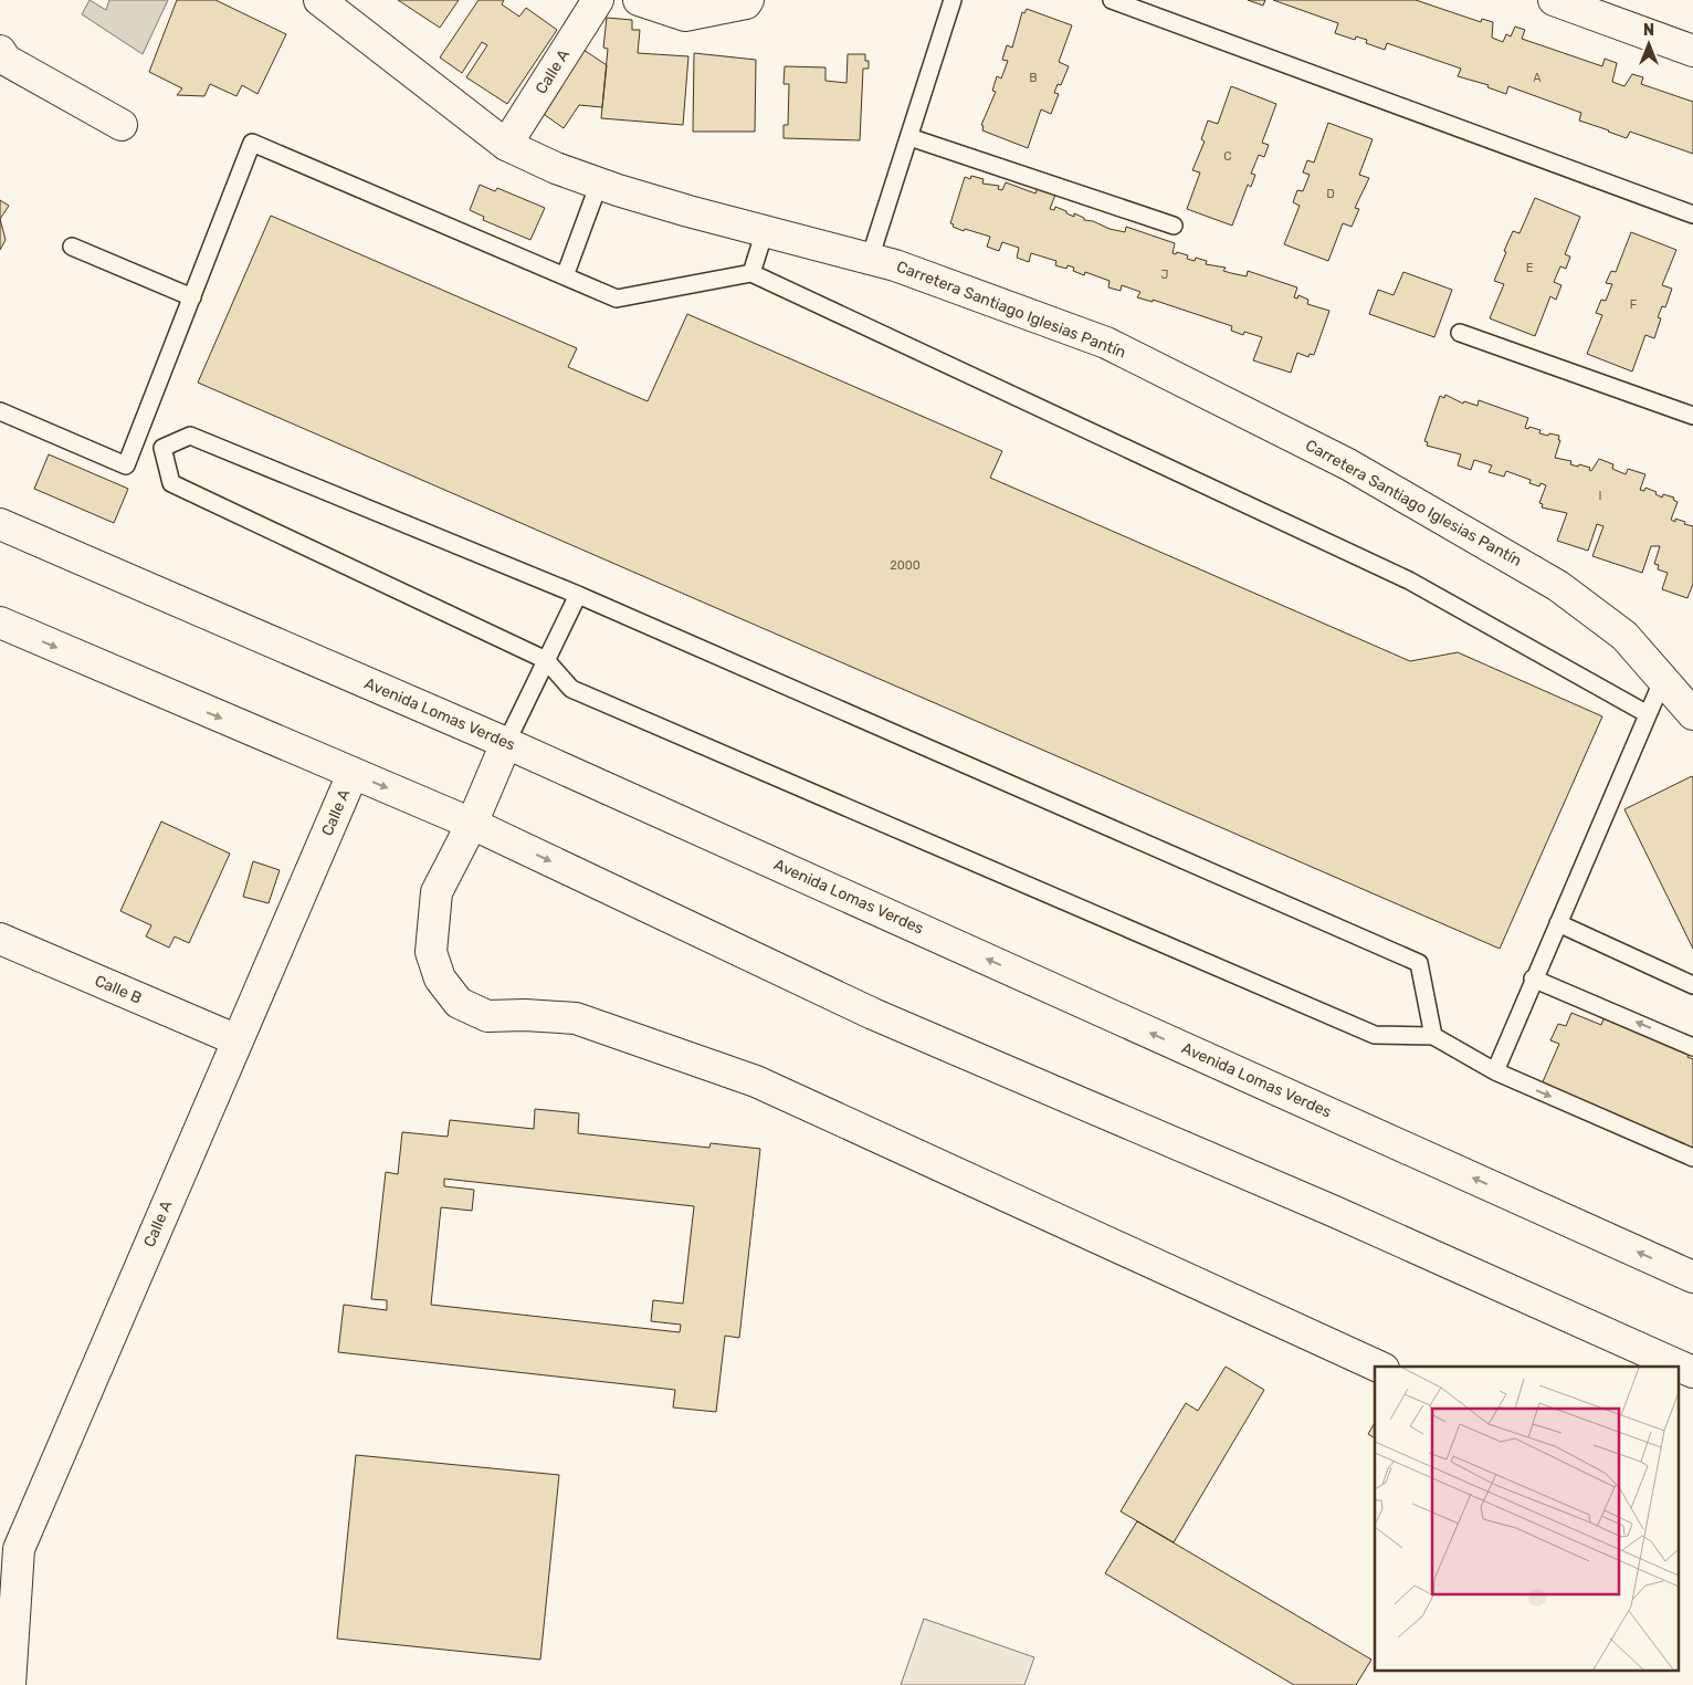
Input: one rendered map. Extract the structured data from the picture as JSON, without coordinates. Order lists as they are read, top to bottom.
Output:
{
  "streets": {
    "street": [
      "Calle A",
      "Carretera Santiago Iglesias Pantín",
      "Avenida Lomas Verdes",
      "Calle B"
    ]
  },
  "crossings": [
    ["Calle A", "Carretera Santiago Iglesias Pantín"],
    ["Calle A", "Calle B"]
  ],
  "house_numbers": [
    "B",
    "A",
    "C",
    "D",
    "E",
    "J",
    "F",
    "I",
    "2000"
  ],
  "north": "top"
}
